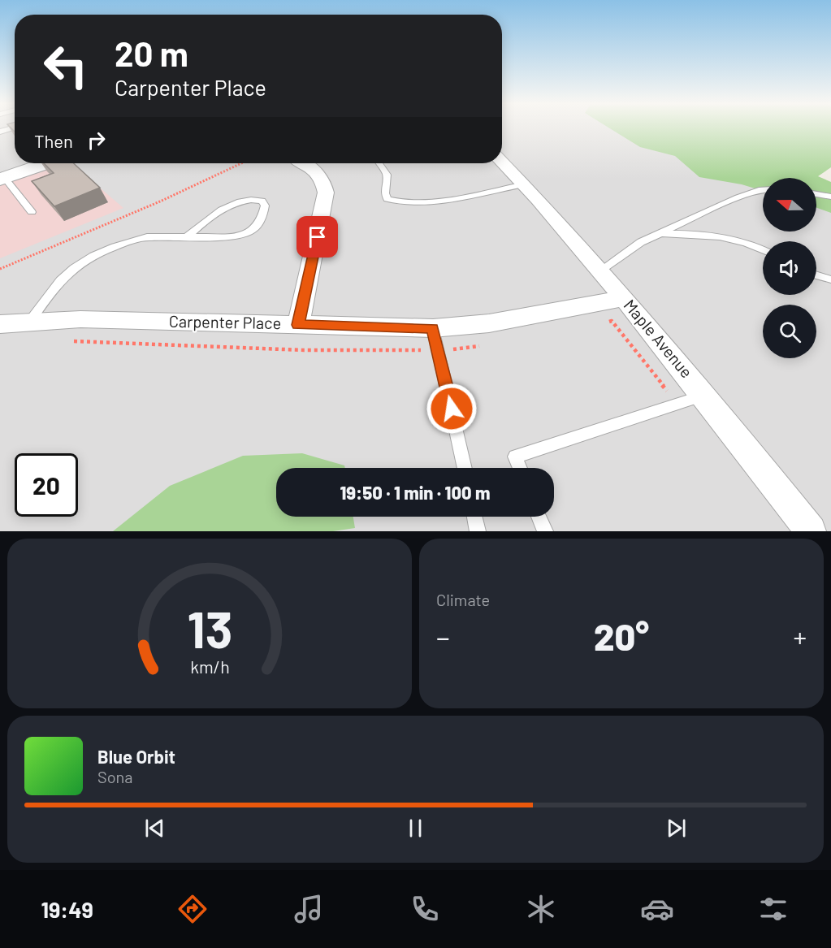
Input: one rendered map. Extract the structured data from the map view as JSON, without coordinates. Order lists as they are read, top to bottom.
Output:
{
  "streets": {
    "street": ["Carpenter Place", "Maple Avenue"]
  },
  "crossings": [
    ["Carpenter Place", "Maple Avenue"]
  ],
  "north": "left",
  "page": {
    "turn": ["20 m", "Carpenter Place"],
    "then": "Then",
    "limit": "20",
    "trip": "19:50 · 1 min · 100 m",
    "tile": "Climate",
    "heat": ["−", "20°", "+"],
    "song": ["Blue Orbit", "Sona"],
    "tabs": "19:49",
    "gauge": ["13", "km/h"]
  }
}
